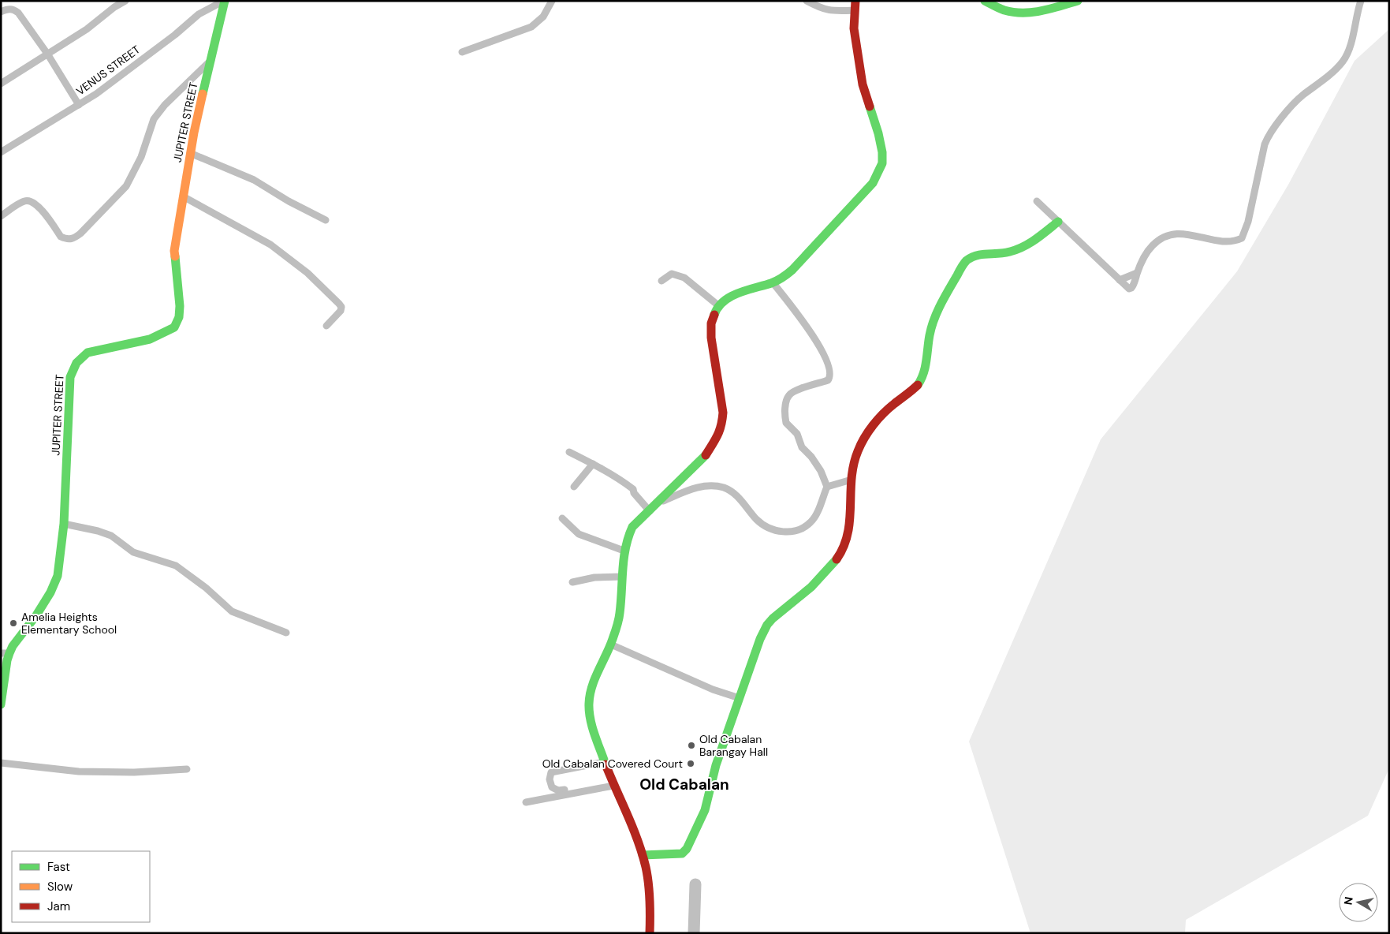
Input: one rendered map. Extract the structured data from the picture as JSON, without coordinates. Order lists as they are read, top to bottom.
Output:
{
  "streets": {
    "main road": ["JUPITER STREET"],
    "street": ["VENUS STREET"]
  },
  "crossings": [
    ["VENUS STREET", "JUPITER STREET"]
  ],
  "districts": ["Old Cabalan"],
  "places": ["Amelia Heights Elementary School", "Old Cabalan Barangay Hall", "Old Cabalan Covered Court"],
  "legend": ["Fast", "Slow", "Jam"],
  "north": "left"
}
